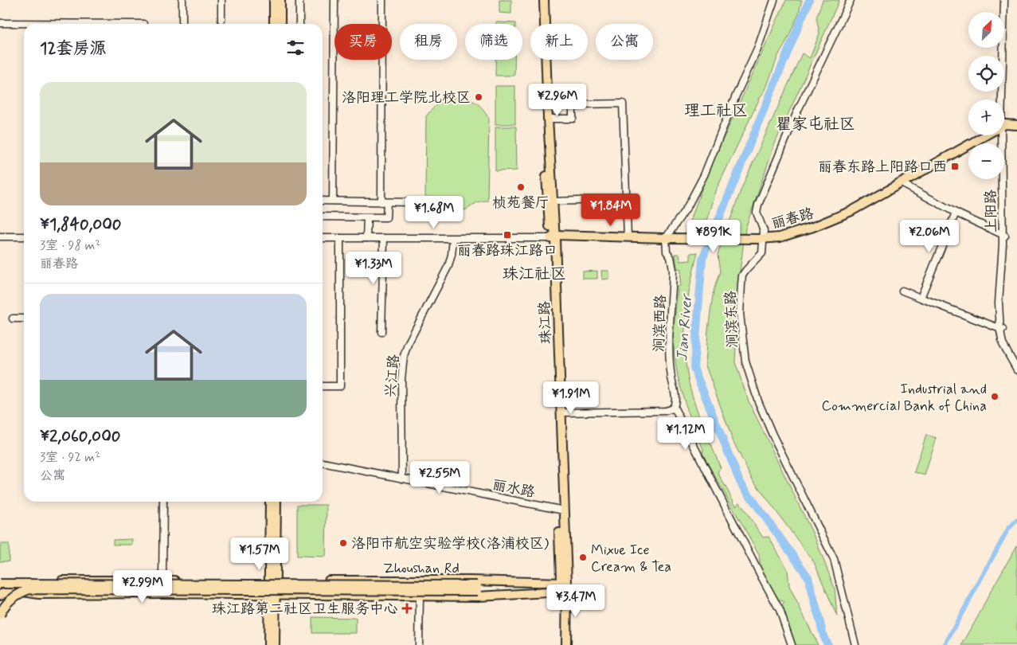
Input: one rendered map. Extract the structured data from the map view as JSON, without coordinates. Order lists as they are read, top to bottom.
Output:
{
  "streets": {
    "main road": ["丽春路", "珠江路", "Zhoushan Rd"],
    "street": [
      "上阳路",
      "涧滨东路",
      "涧滨西路",
      "兴江路",
      "丽水路"
    ]
  },
  "crossings": [
    ["丽春路", "涧滨东路"],
    ["丽春路", "珠江路"],
    ["丽春路", "涧滨西路"],
    ["丽春路", "兴江路"],
    ["珠江路", "丽水路"],
    ["珠江路", "Zhoushan Rd"],
    ["兴江路", "丽水路"]
  ],
  "districts": ["理工社区", "瞿家屯社区", "珠江社区"],
  "water": ["Jian River"],
  "places": {
    "other": [
      "洛阳理工学院北校区",
      "桢苑餐厅",
      "Industrial and Commercial Bank of China",
      "洛阳市航空实验学校(洛浦校区)",
      "Mixue Ice Cream & Tea"
    ],
    "transit": ["丽春东路上阳路口西", "丽春路珠江路口"],
    "health": ["珠江路第二社区卫生服务中心"]
  },
  "north": "top right",
  "page": {
    "map_buttons": ["+", "−"],
    "chip": [
      "买房",
      "租房",
      "筛选",
      "新上",
      "公寓"
    ],
    "heading": "12套房源",
    "list": [
      {
        "name": "¥1,840,000",
        "note": "3室 · 98 m² · 丽春路"
      },
      {
        "name": "¥2,060,000",
        "note": "3室 · 92 m² · 公寓"
      }
    ],
    "price": [
      "¥2.96M",
      "¥1.84M",
      "¥1.68M",
      "¥891K",
      "¥2.06M",
      "¥1.33M",
      "¥1.91M",
      "¥1.12M",
      "¥2.55M",
      "¥1.57M",
      "¥2.99M",
      "¥3.47M"
    ]
  }
}
